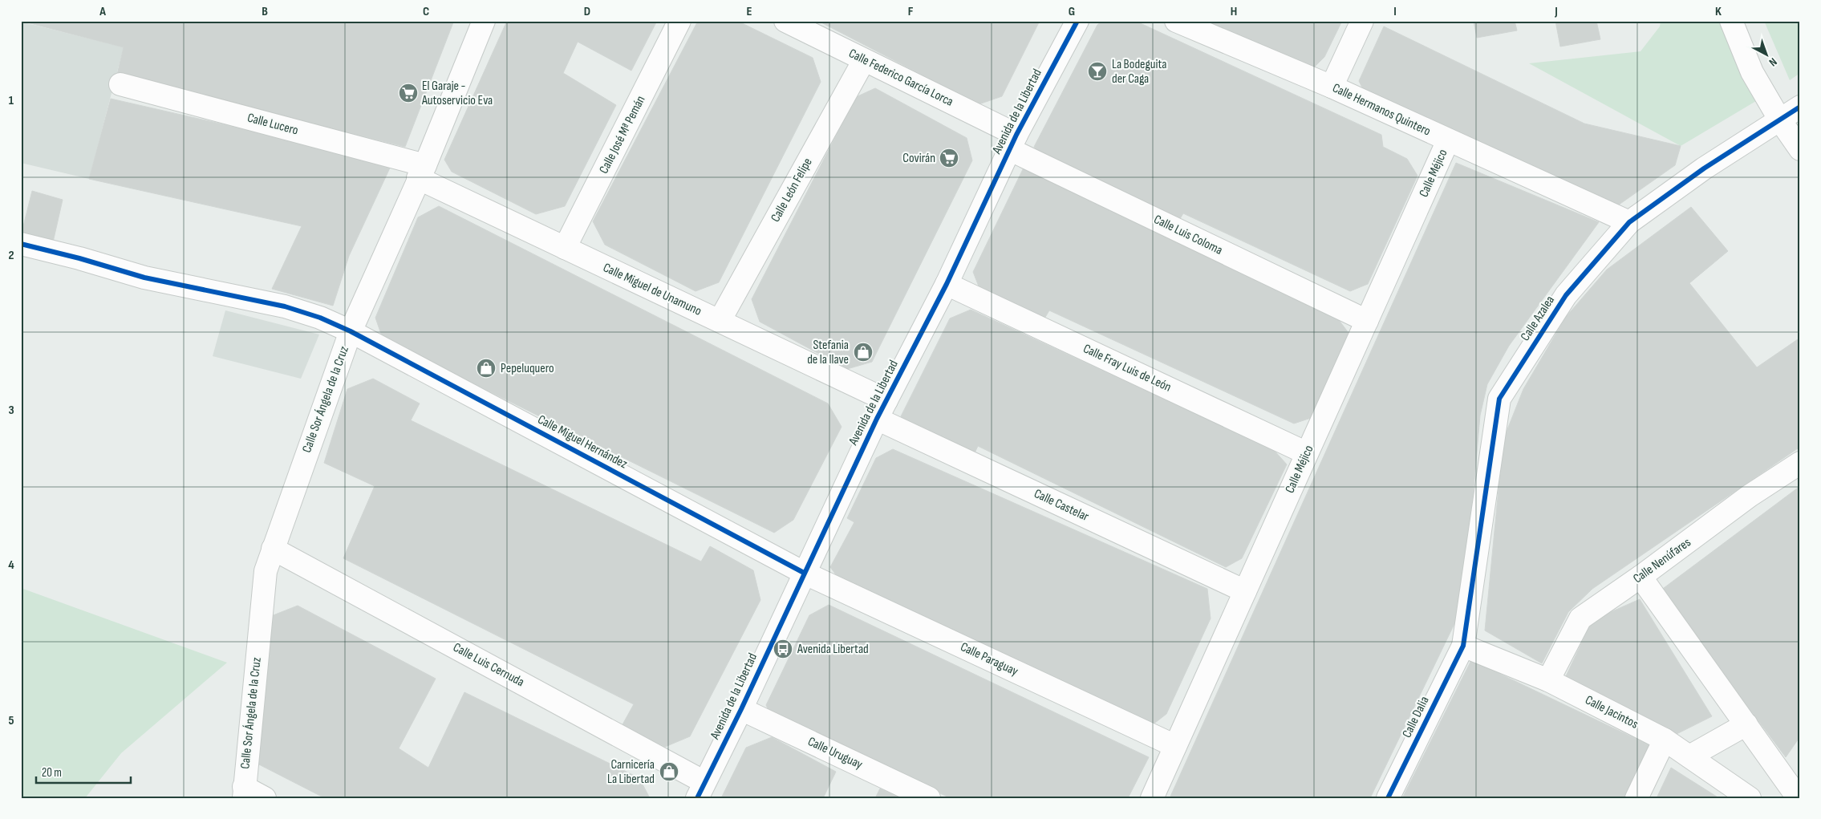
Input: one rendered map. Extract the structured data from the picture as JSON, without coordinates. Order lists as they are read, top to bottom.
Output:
{
  "streets": {
    "street": [
      "Calle Federico García Lorca",
      "Calle Hermanos Quintero",
      "Avenida de la Libertad",
      "Calle Lucero",
      "Calle José Mª Pemán",
      "Calle Méjico",
      "Calle León Felipe",
      "Calle Luis Coloma",
      "Calle Miguel de Unamuno",
      "Calle Azalea",
      "Calle Fray Luis de León",
      "Calle Sor Ángela de la Cruz",
      "Calle Miguel Hernández",
      "Calle Castelar",
      "Calle Nenúfares",
      "Calle Paraguay",
      "Calle Luis Cernuda",
      "Calle Jacintos",
      "Calle Dalia",
      "Calle Uruguay"
    ]
  },
  "crossings": [
    ["Calle Federico García Lorca", "Avenida de la Libertad"],
    ["Calle Federico García Lorca", "Calle León Felipe"],
    ["Calle Federico García Lorca", "Calle Luis Coloma"],
    ["Calle Hermanos Quintero", "Calle Méjico"],
    ["Calle Hermanos Quintero", "Calle Azalea"],
    ["Avenida de la Libertad", "Calle Luis Coloma"],
    ["Avenida de la Libertad", "Calle Miguel de Unamuno"],
    ["Avenida de la Libertad", "Calle Fray Luis de León"],
    ["Avenida de la Libertad", "Calle Miguel Hernández"],
    ["Avenida de la Libertad", "Calle Castelar"],
    ["Avenida de la Libertad", "Calle Paraguay"],
    ["Avenida de la Libertad", "Calle Luis Cernuda"],
    ["Avenida de la Libertad", "Calle Uruguay"],
    ["Calle Lucero", "Calle Miguel de Unamuno"],
    ["Calle Lucero", "Calle Sor Ángela de la Cruz"],
    ["Calle José Mª Pemán", "Calle Miguel de Unamuno"],
    ["Calle Méjico", "Calle Luis Coloma"],
    ["Calle Méjico", "Calle Fray Luis de León"],
    ["Calle Méjico", "Calle Castelar"],
    ["Calle Méjico", "Calle Paraguay"],
    ["Calle León Felipe", "Calle Miguel de Unamuno"],
    ["Calle Miguel de Unamuno", "Calle Sor Ángela de la Cruz"],
    ["Calle Miguel de Unamuno", "Calle Castelar"],
    ["Calle Azalea", "Calle Jacintos"],
    ["Calle Azalea", "Calle Dalia"],
    ["Calle Sor Ángela de la Cruz", "Calle Miguel Hernández"],
    ["Calle Sor Ángela de la Cruz", "Calle Luis Cernuda"],
    ["Calle Miguel Hernández", "Calle Paraguay"],
    ["Calle Nenúfares", "Calle Jacintos"],
    ["Calle Jacintos", "Calle Dalia"]
  ],
  "places": {
    "bar": ["La Bodeguita der Caga"],
    "supermarket": ["El Garaje - Autoservicio Eva", "Covirán"],
    "shop": ["Stefania de la llave", "Pepeluquero", "Carnicería La Libertad"],
    "bus stop": ["Avenida Libertad"]
  },
  "scale_bar": "20 m",
  "north": "bottom right",
  "grid": {
    "columns": [
      "A",
      "B",
      "C",
      "D",
      "E",
      "F",
      "G",
      "H",
      "I",
      "J",
      "K"
    ],
    "rows": [
      "1",
      "2",
      "3",
      "4",
      "5"
    ]
  }
}
